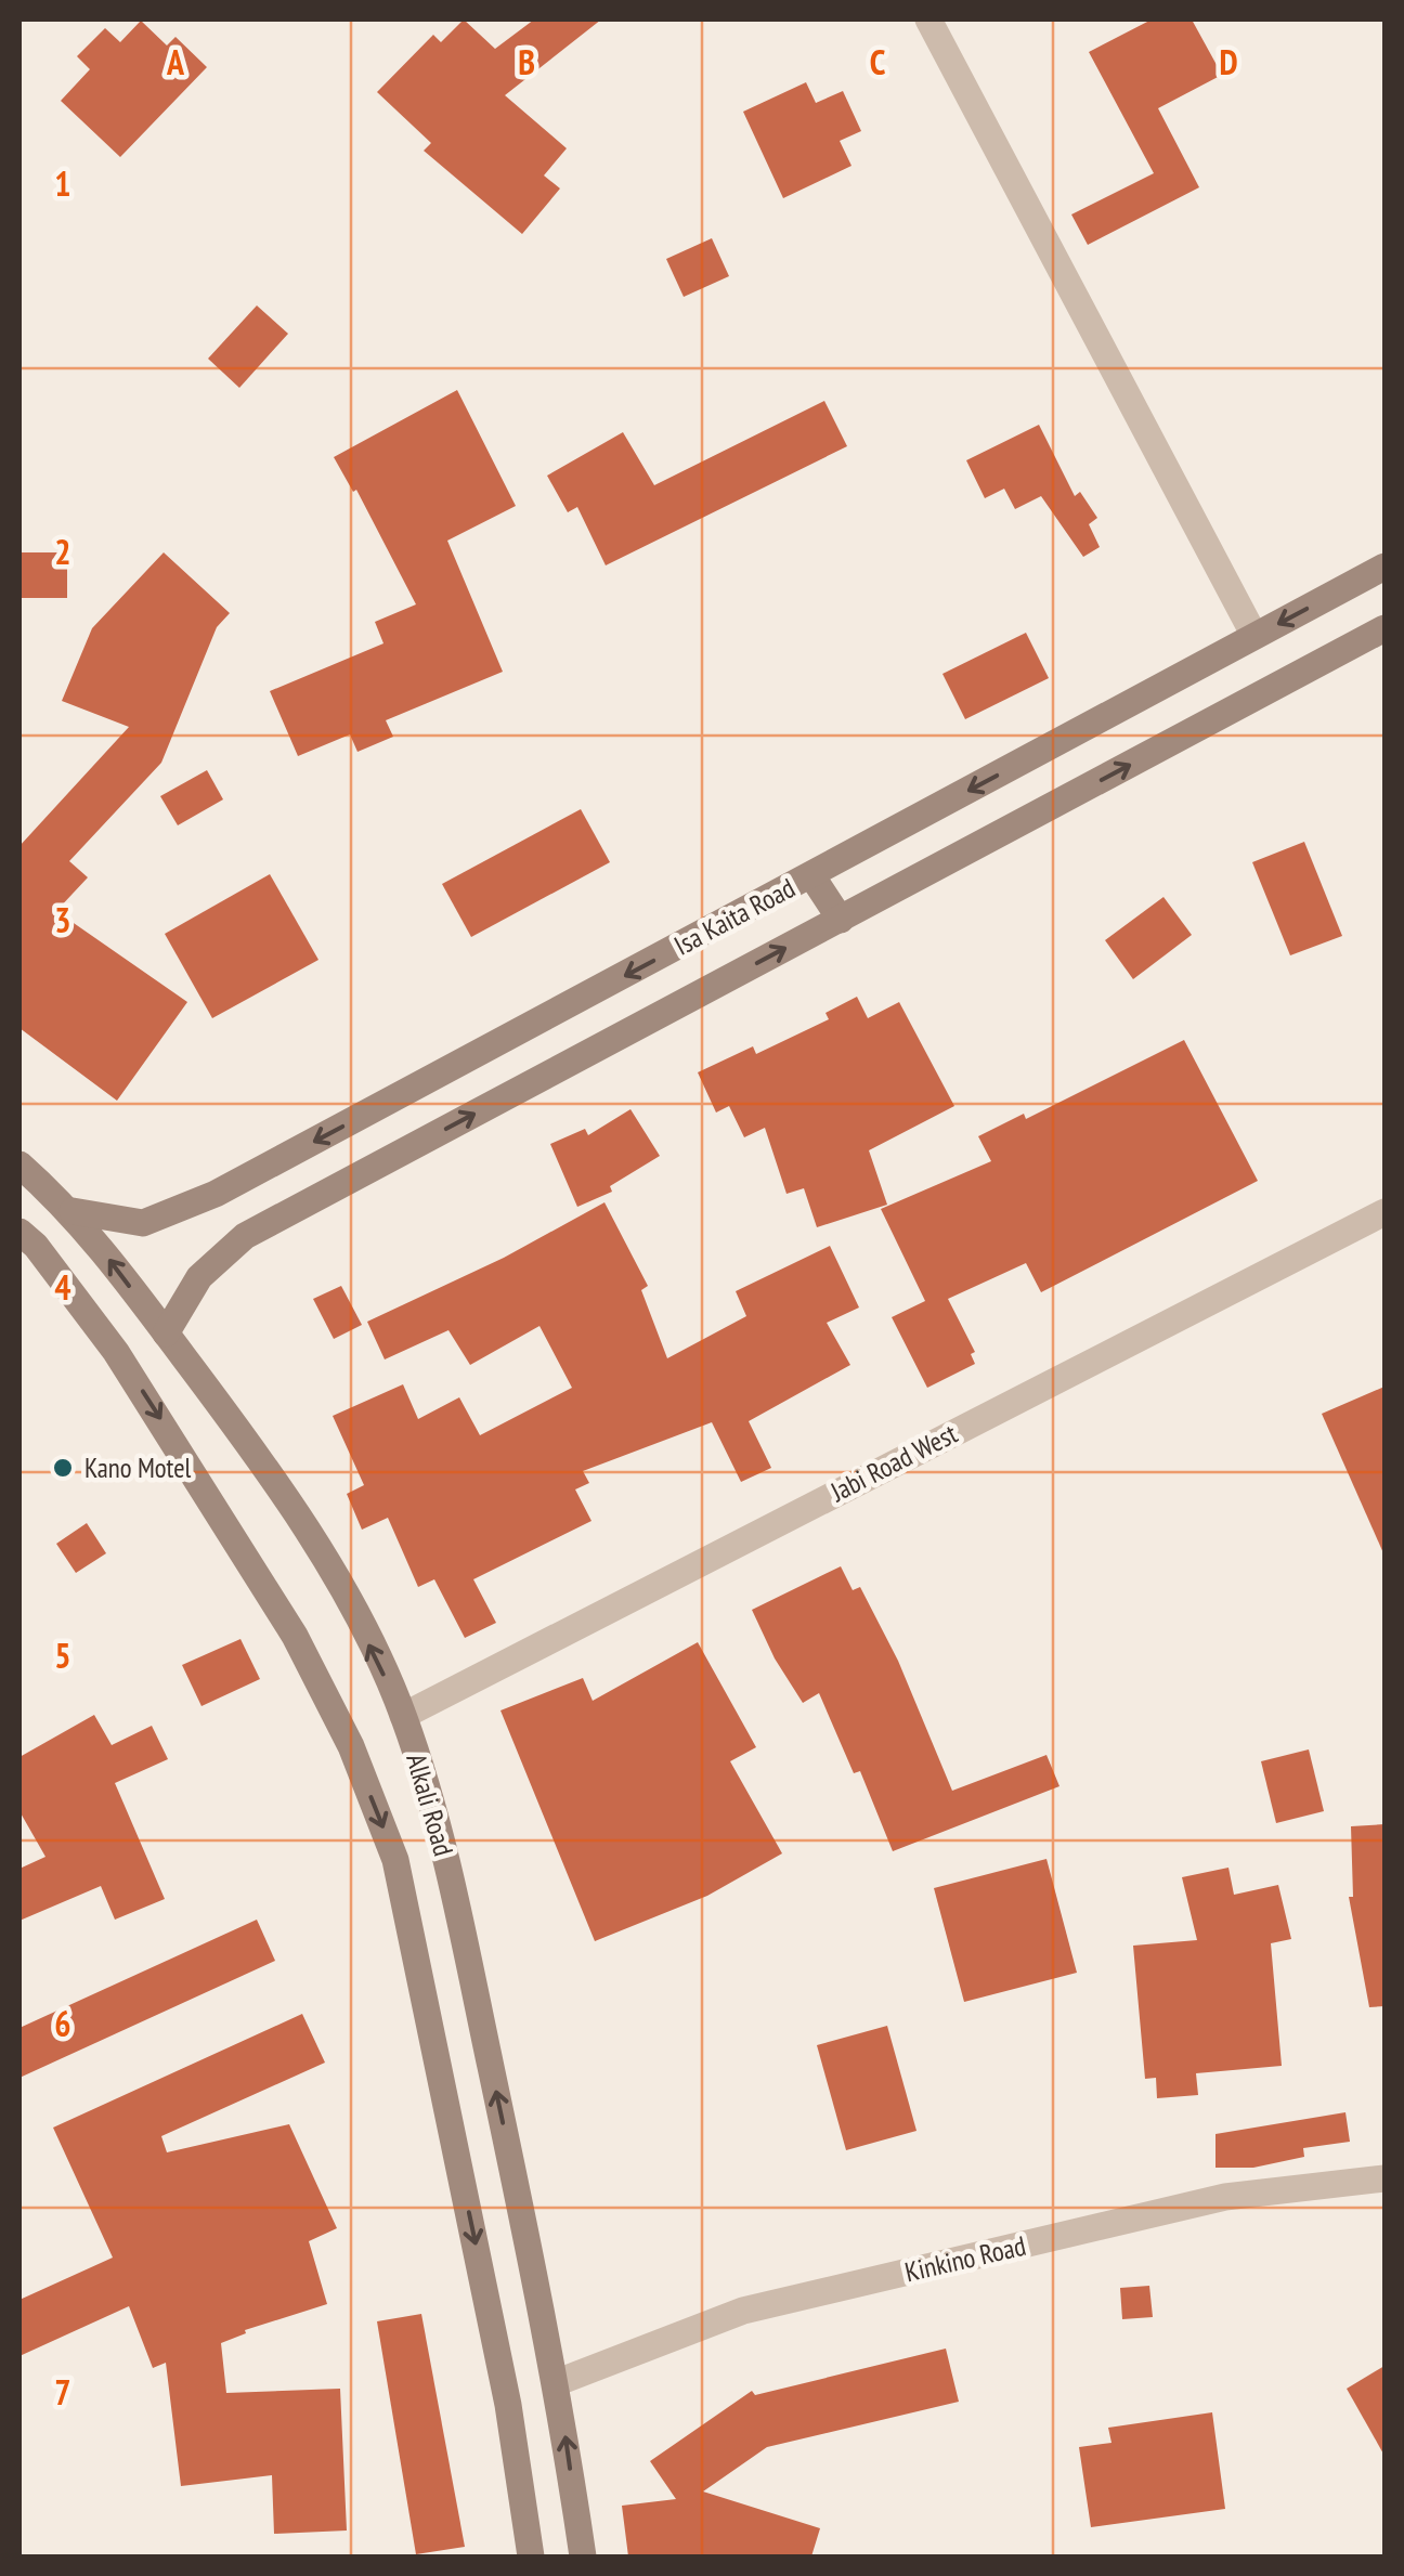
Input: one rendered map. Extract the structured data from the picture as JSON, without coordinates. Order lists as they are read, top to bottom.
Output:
{
  "streets": {
    "main road": ["Isa Kaita Road", "Alkali Road"],
    "street": ["Jabi Road West", "Kinkino Road"]
  },
  "crossings": [
    ["Isa Kaita Road", "Alkali Road"],
    ["Jabi Road West", "Alkali Road"],
    ["Alkali Road", "Kinkino Road"]
  ],
  "places": ["Kano Motel"],
  "grid": {
    "columns": [
      "A",
      "B",
      "C",
      "D"
    ],
    "rows": [
      "1",
      "2",
      "3",
      "4",
      "5",
      "6",
      "7"
    ]
  }
}
